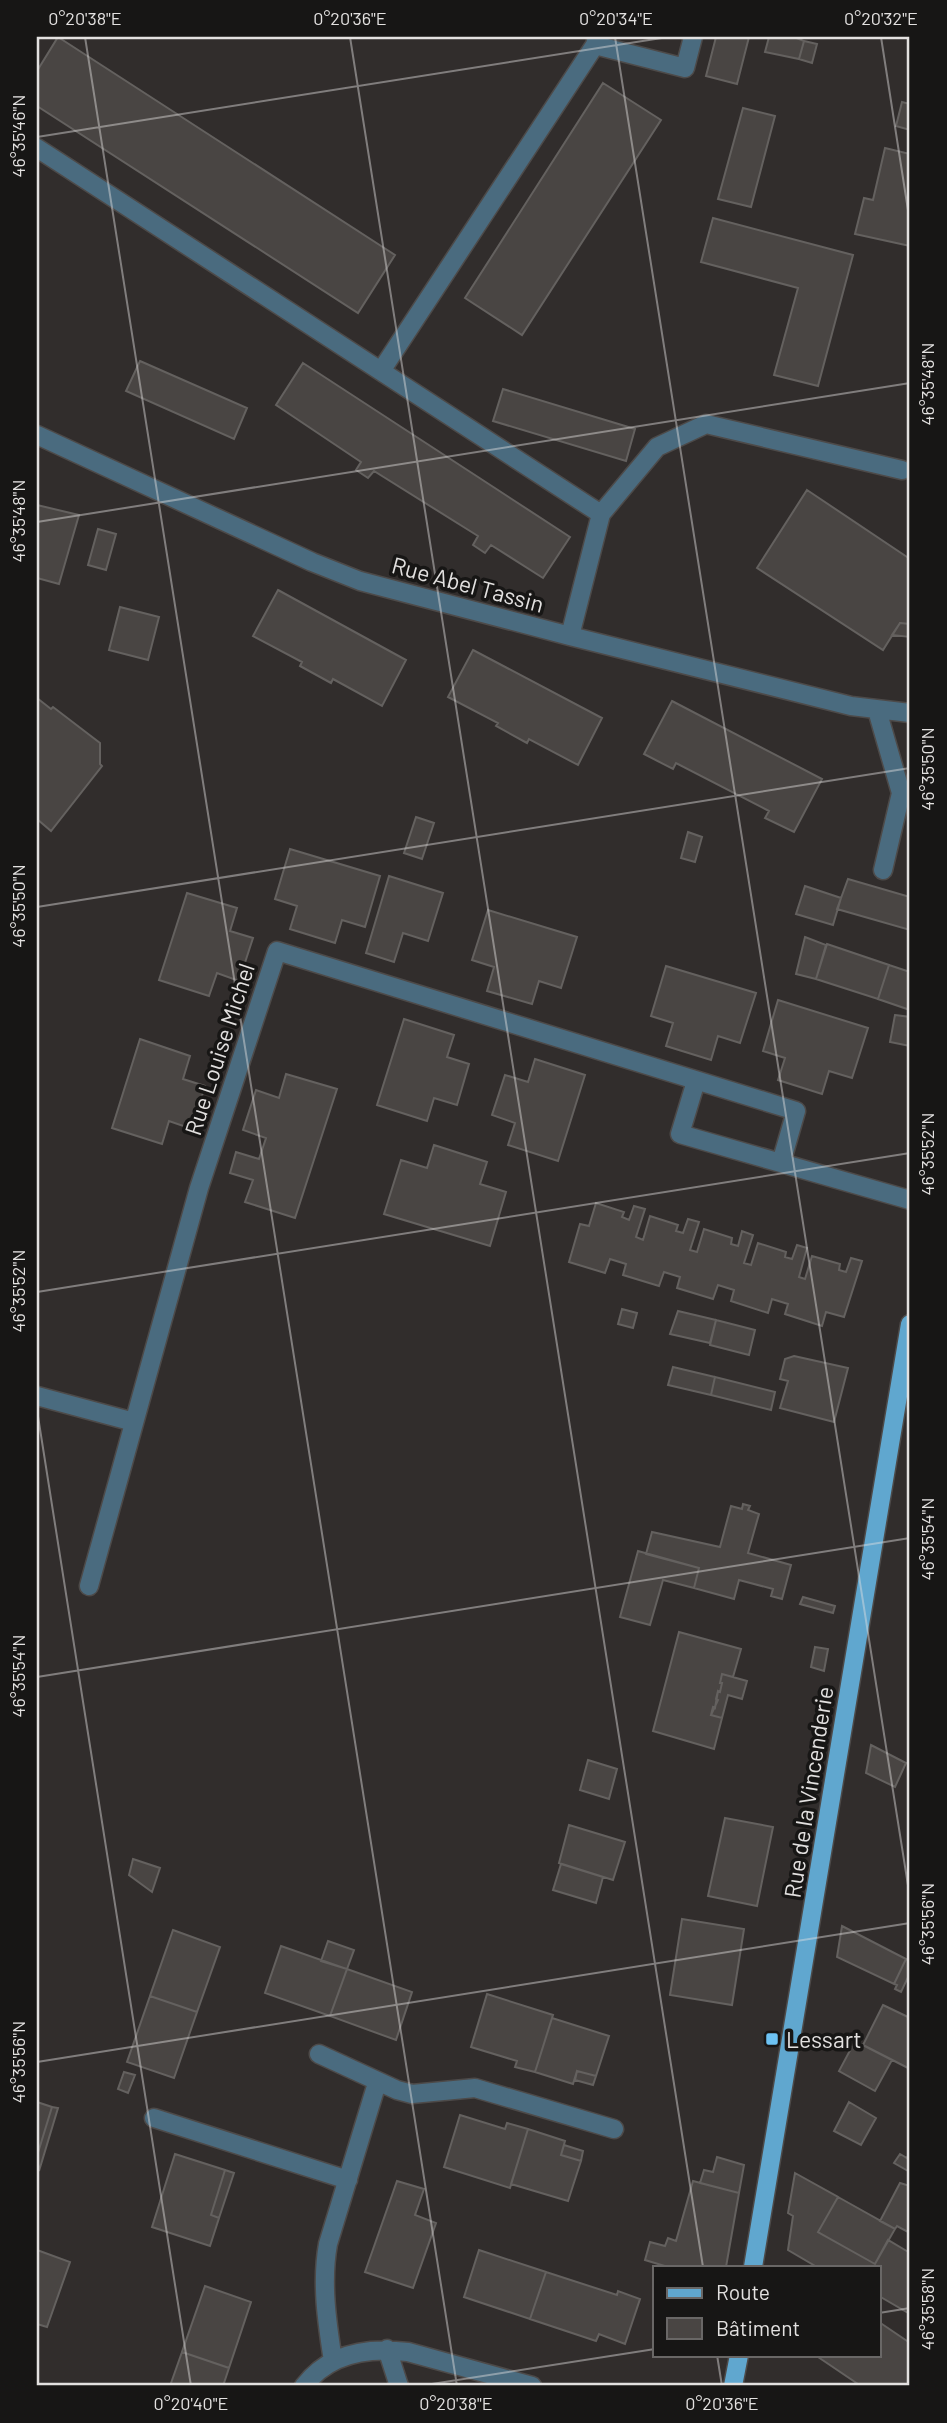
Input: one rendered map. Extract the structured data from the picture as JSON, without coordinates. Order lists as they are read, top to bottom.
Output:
{
  "streets": {
    "main road": ["Rue de la Vincenderie"],
    "street": ["Rue Abel Tassin", "Rue Louise Michel"]
  },
  "places": {
    "transit": ["Lessart"]
  },
  "legend": ["Route", "Bâtiment"],
  "coordinates": [
    "0°20'38\"E",
    "0°20'36\"E",
    "0°20'34\"E",
    "0°20'32\"E",
    "46°35'46\"N",
    "46°35'48\"N",
    "46°35'50\"N",
    "46°35'52\"N",
    "46°35'54\"N",
    "46°35'56\"N",
    "46°35'58\"N",
    "0°20'40\"E"
  ]
}
